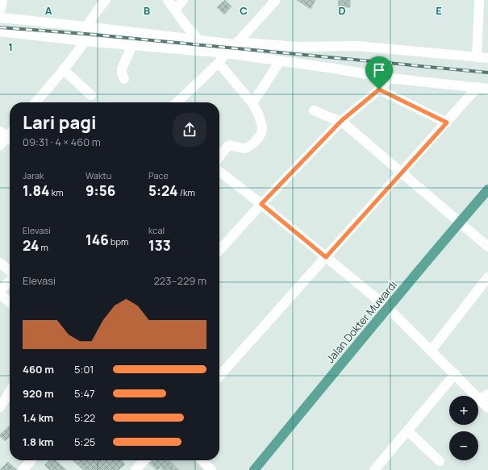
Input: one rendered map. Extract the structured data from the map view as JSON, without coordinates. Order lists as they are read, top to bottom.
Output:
{
  "streets": {
    "main road": ["Jalan Dokter Muwardi"]
  },
  "page": {
    "heading": ["Lari pagi", "09:31 · 4 × 460 m"],
    "stats": [
      ["Jarak", "1.84 km"],
      ["Waktu", "9:56"],
      ["Pace", "5:24 /km"],
      ["Elevasi", "24 m"],
      ["146 bpm"],
      ["kcal", "133"]
    ],
    "chart": ["Elevasi", "223–229 m"],
    "list": [
      {
        "name": "460 m",
        "note": "5:01"
      },
      {
        "name": "920 m",
        "note": "5:47"
      },
      {
        "name": "1.4 km",
        "note": "5:22"
      },
      {
        "name": "1.8 km",
        "note": "5:25"
      }
    ],
    "map_buttons": ["+", "−"]
  },
  "grid": {
    "columns": [
      "A",
      "B",
      "C",
      "D",
      "E"
    ],
    "rows": ["1"]
  }
}
